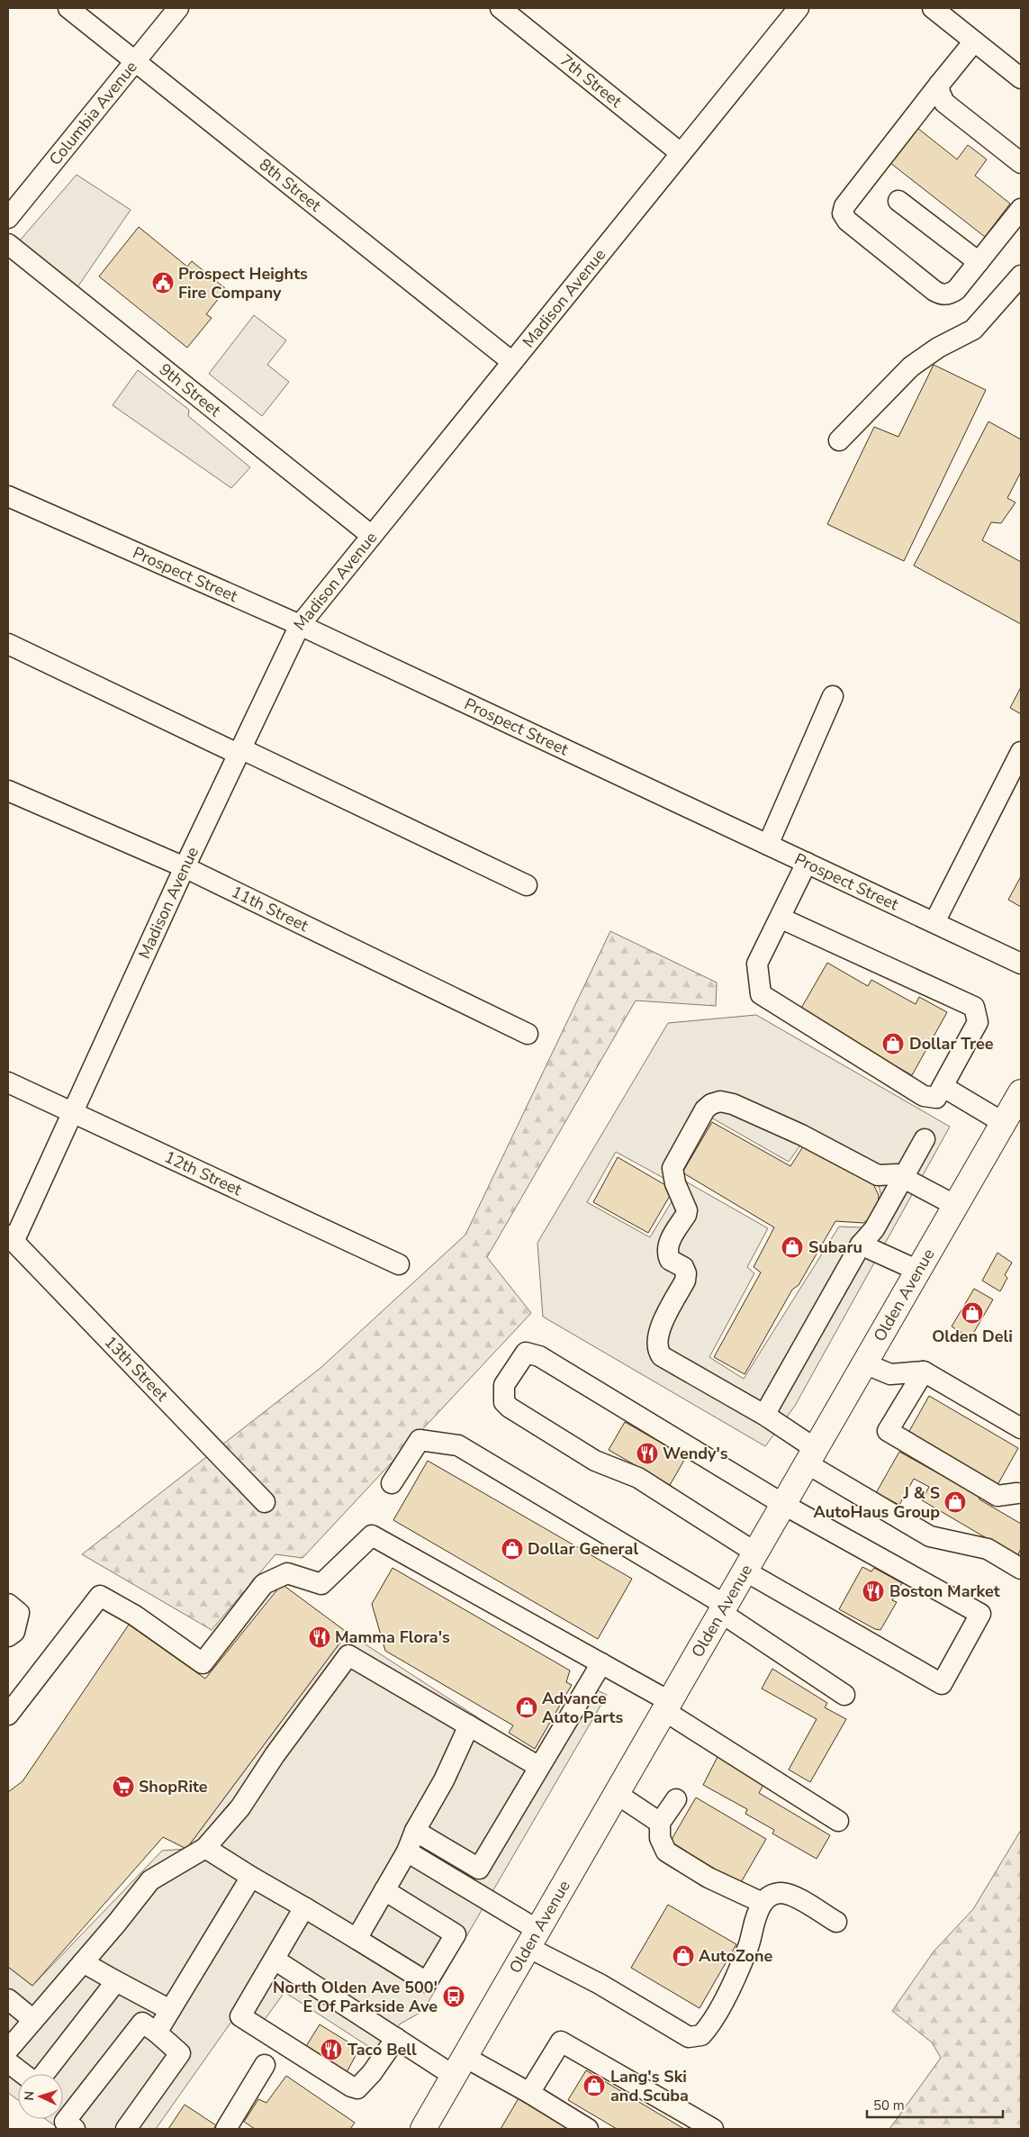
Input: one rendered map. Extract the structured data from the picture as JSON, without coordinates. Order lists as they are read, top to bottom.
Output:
{
  "streets": {
    "main road": ["Olden Avenue"],
    "street": [
      "7th Street",
      "Columbia Avenue",
      "8th Street",
      "Madison Avenue",
      "9th Street",
      "Prospect Street",
      "11th Street",
      "12th Street",
      "13th Street"
    ]
  },
  "crossings": [
    ["7th Street", "Madison Avenue"],
    ["Columbia Avenue", "8th Street"],
    ["8th Street", "Madison Avenue"],
    ["Madison Avenue", "9th Street"],
    ["Madison Avenue", "Prospect Street"],
    ["Madison Avenue", "11th Street"],
    ["Madison Avenue", "12th Street"],
    ["Madison Avenue", "13th Street"]
  ],
  "places": {
    "public building": ["Prospect Heights Fire Company"],
    "shop": [
      "Dollar Tree",
      "Subaru",
      "Olden Deli",
      "J & S AutoHaus Group",
      "Dollar General",
      "Advance Auto Parts",
      "AutoZone",
      "Lang's Ski and Scuba"
    ],
    "restaurant": [
      "Wendy's",
      "Boston Market",
      "Mamma Flora's",
      "Taco Bell"
    ],
    "supermarket": ["ShopRite"],
    "bus stop": ["North Olden Ave 500' E Of Parkside Ave"]
  },
  "scale_bar": "50 m",
  "north": "left"
}
